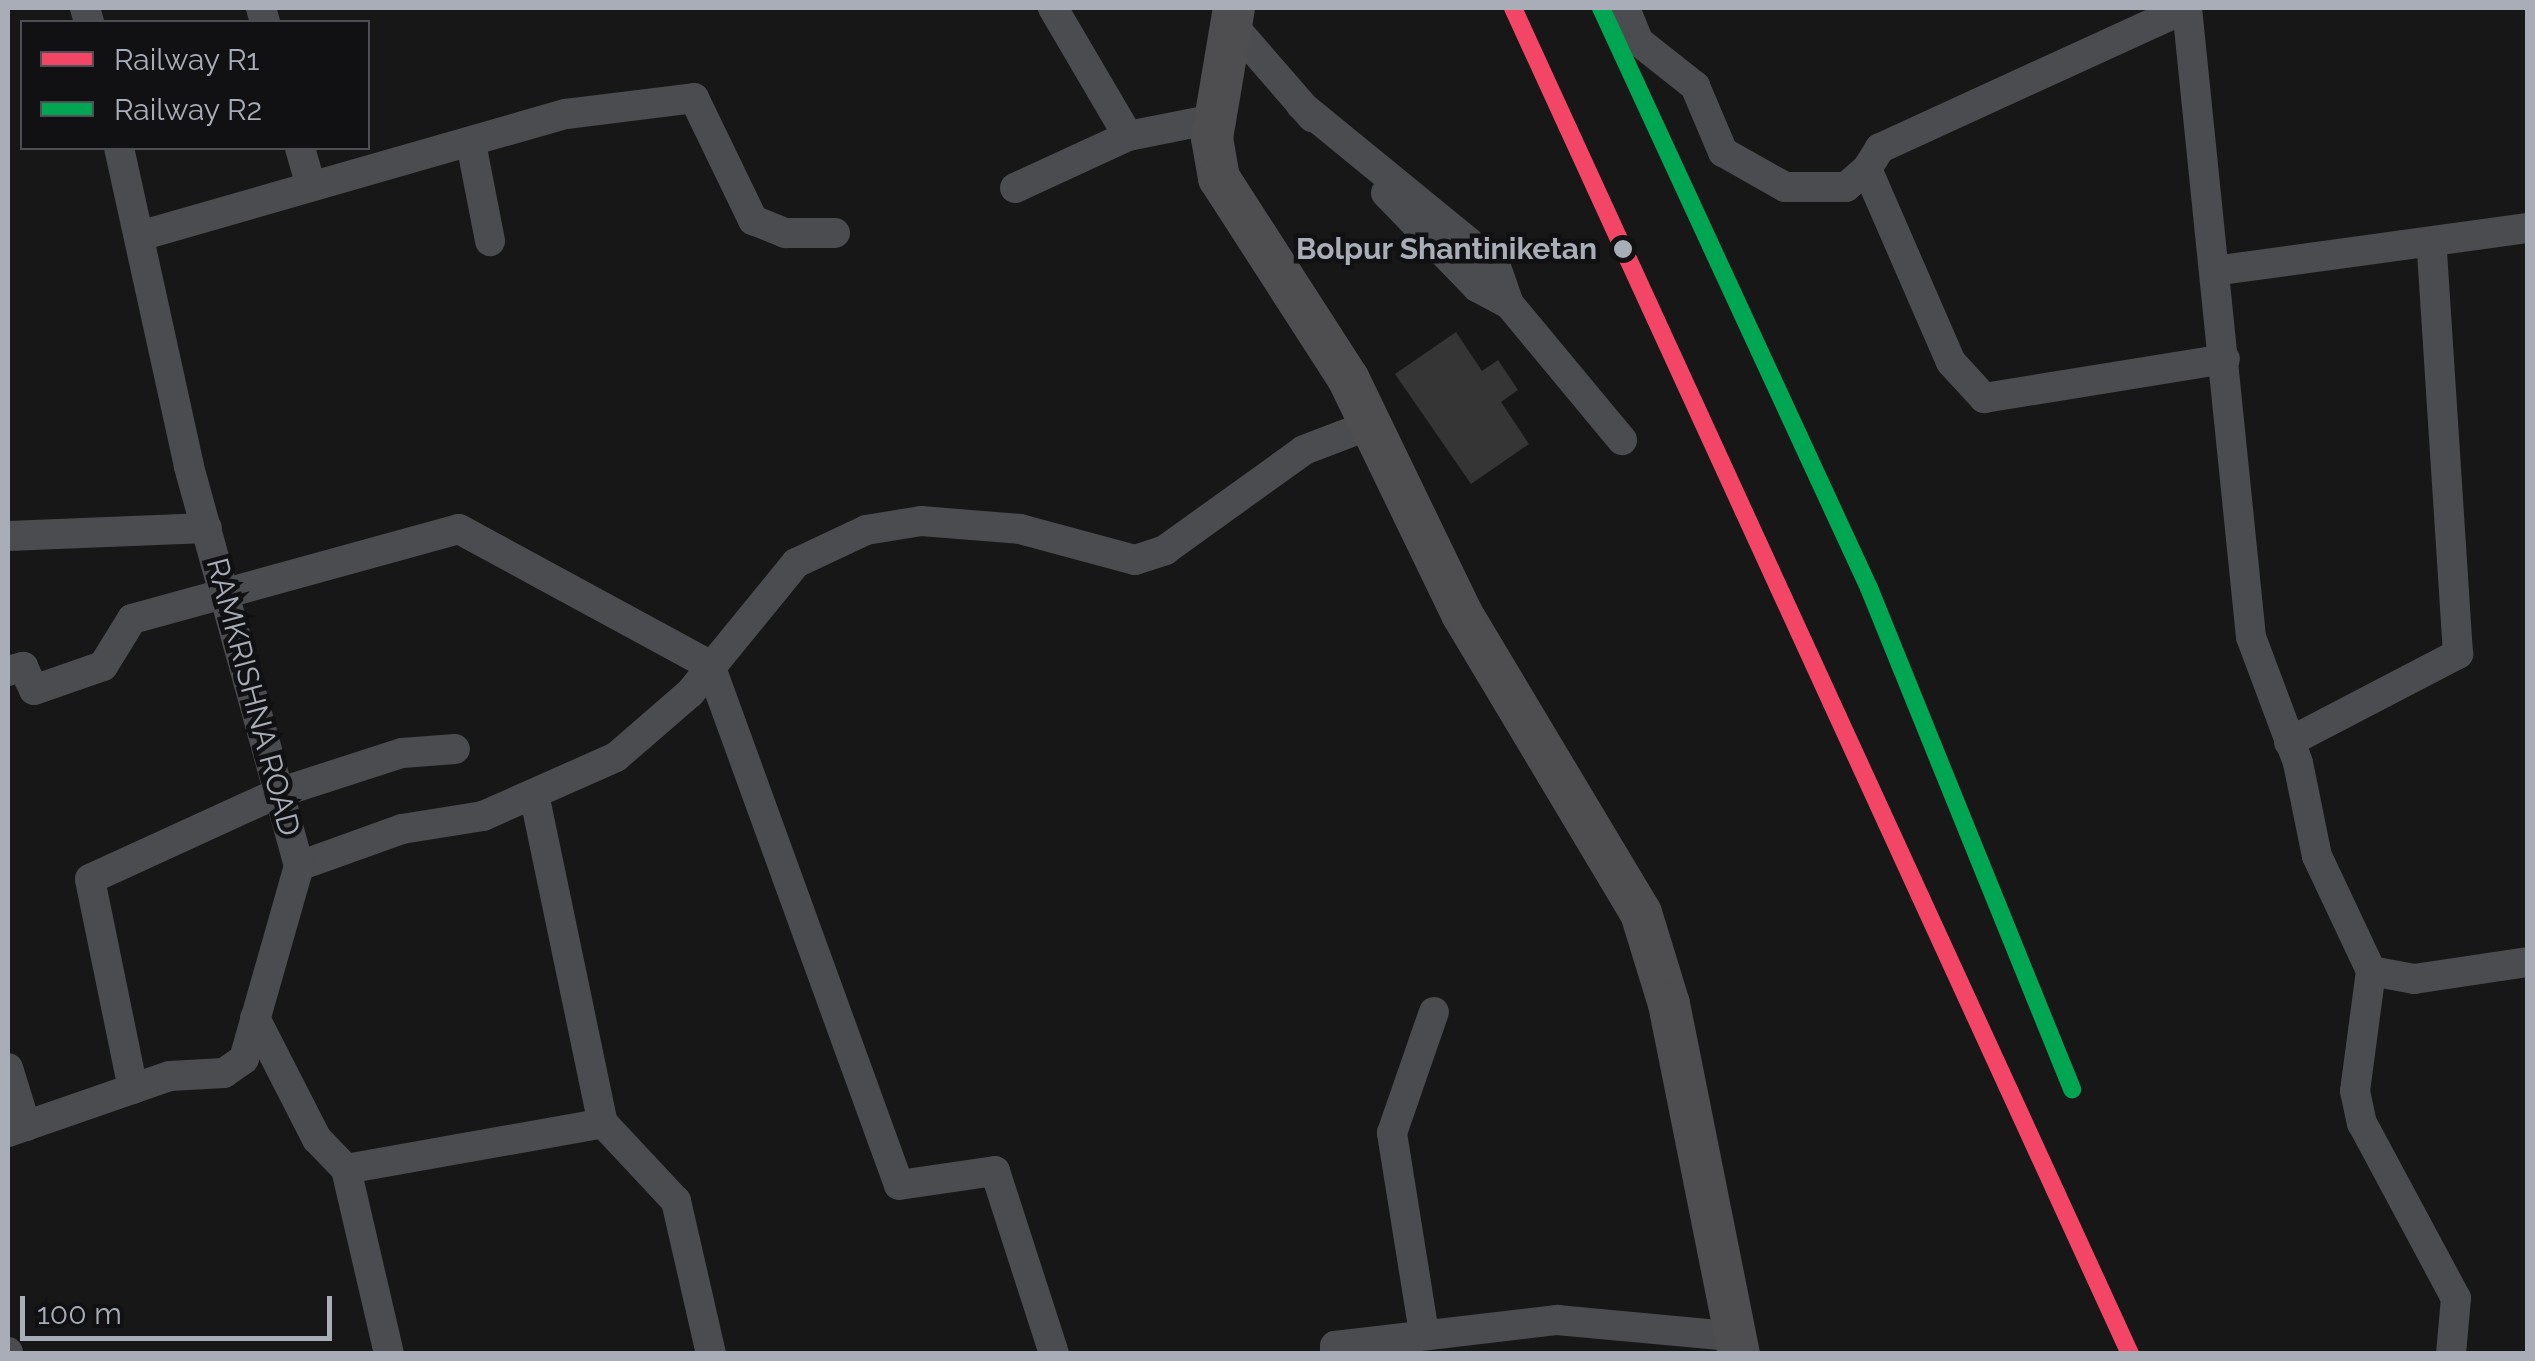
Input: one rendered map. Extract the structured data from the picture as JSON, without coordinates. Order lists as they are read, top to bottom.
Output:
{
  "streets": {
    "street": ["RAMKRISHNA ROAD"]
  },
  "places": ["Bolpur Shantiniketan"],
  "lines": ["rail line R1", "rail line R2"],
  "legend": ["Railway R1", "Railway R2"],
  "scale_bar": "100 m"
}
